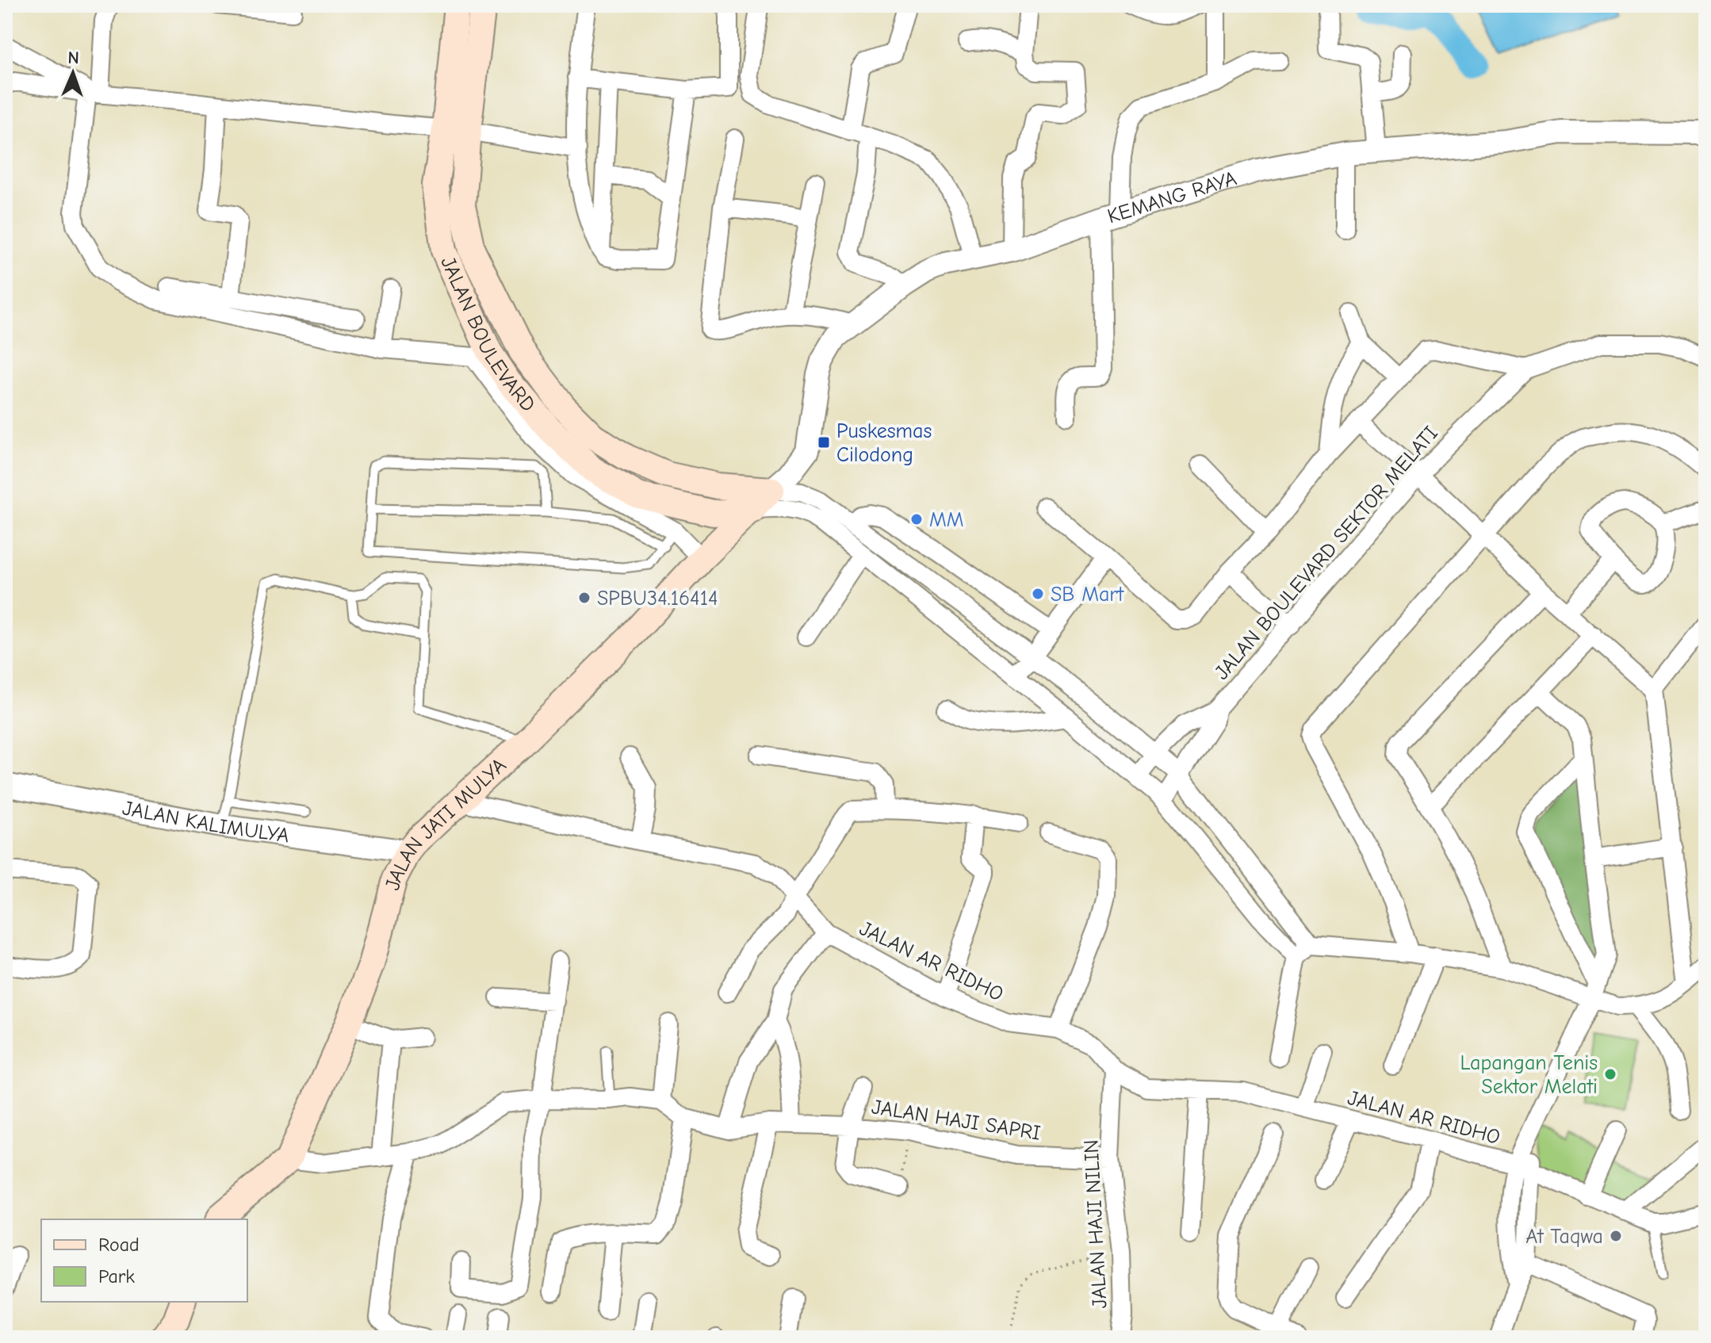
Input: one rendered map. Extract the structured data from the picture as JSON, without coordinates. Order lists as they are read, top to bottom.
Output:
{
  "streets": {
    "main road": ["JALAN BOULEVARD", "JALAN JATI MULYA"],
    "street": [
      "KEMANG RAYA",
      "JALAN BOULEVARD SEKTOR MELATI",
      "JALAN KALIMULYA",
      "JALAN AR RIDHO",
      "JALAN HAJI SAPRI",
      "JALAN HAJI NILIN"
    ]
  },
  "crossings": [
    ["KEMANG RAYA", "JALAN BOULEVARD"],
    ["KEMANG RAYA", "JALAN JATI MULYA"],
    ["JALAN BOULEVARD", "JALAN JATI MULYA"],
    ["JALAN KALIMULYA", "JALAN JATI MULYA"],
    ["JALAN JATI MULYA", "JALAN AR RIDHO"],
    ["JALAN JATI MULYA", "JALAN HAJI SAPRI"],
    ["JALAN AR RIDHO", "JALAN HAJI NILIN"],
    ["JALAN HAJI SAPRI", "JALAN HAJI NILIN"]
  ],
  "places": {
    "transit": ["Puskesmas Cilodong"],
    "other": [
      "MM",
      "SB Mart",
      "SPBU34.16414",
      "Lapangan Tenis Sektor Melati",
      "At Taqwa"
    ]
  },
  "legend": ["Road", "Park"],
  "north": "top"
}
